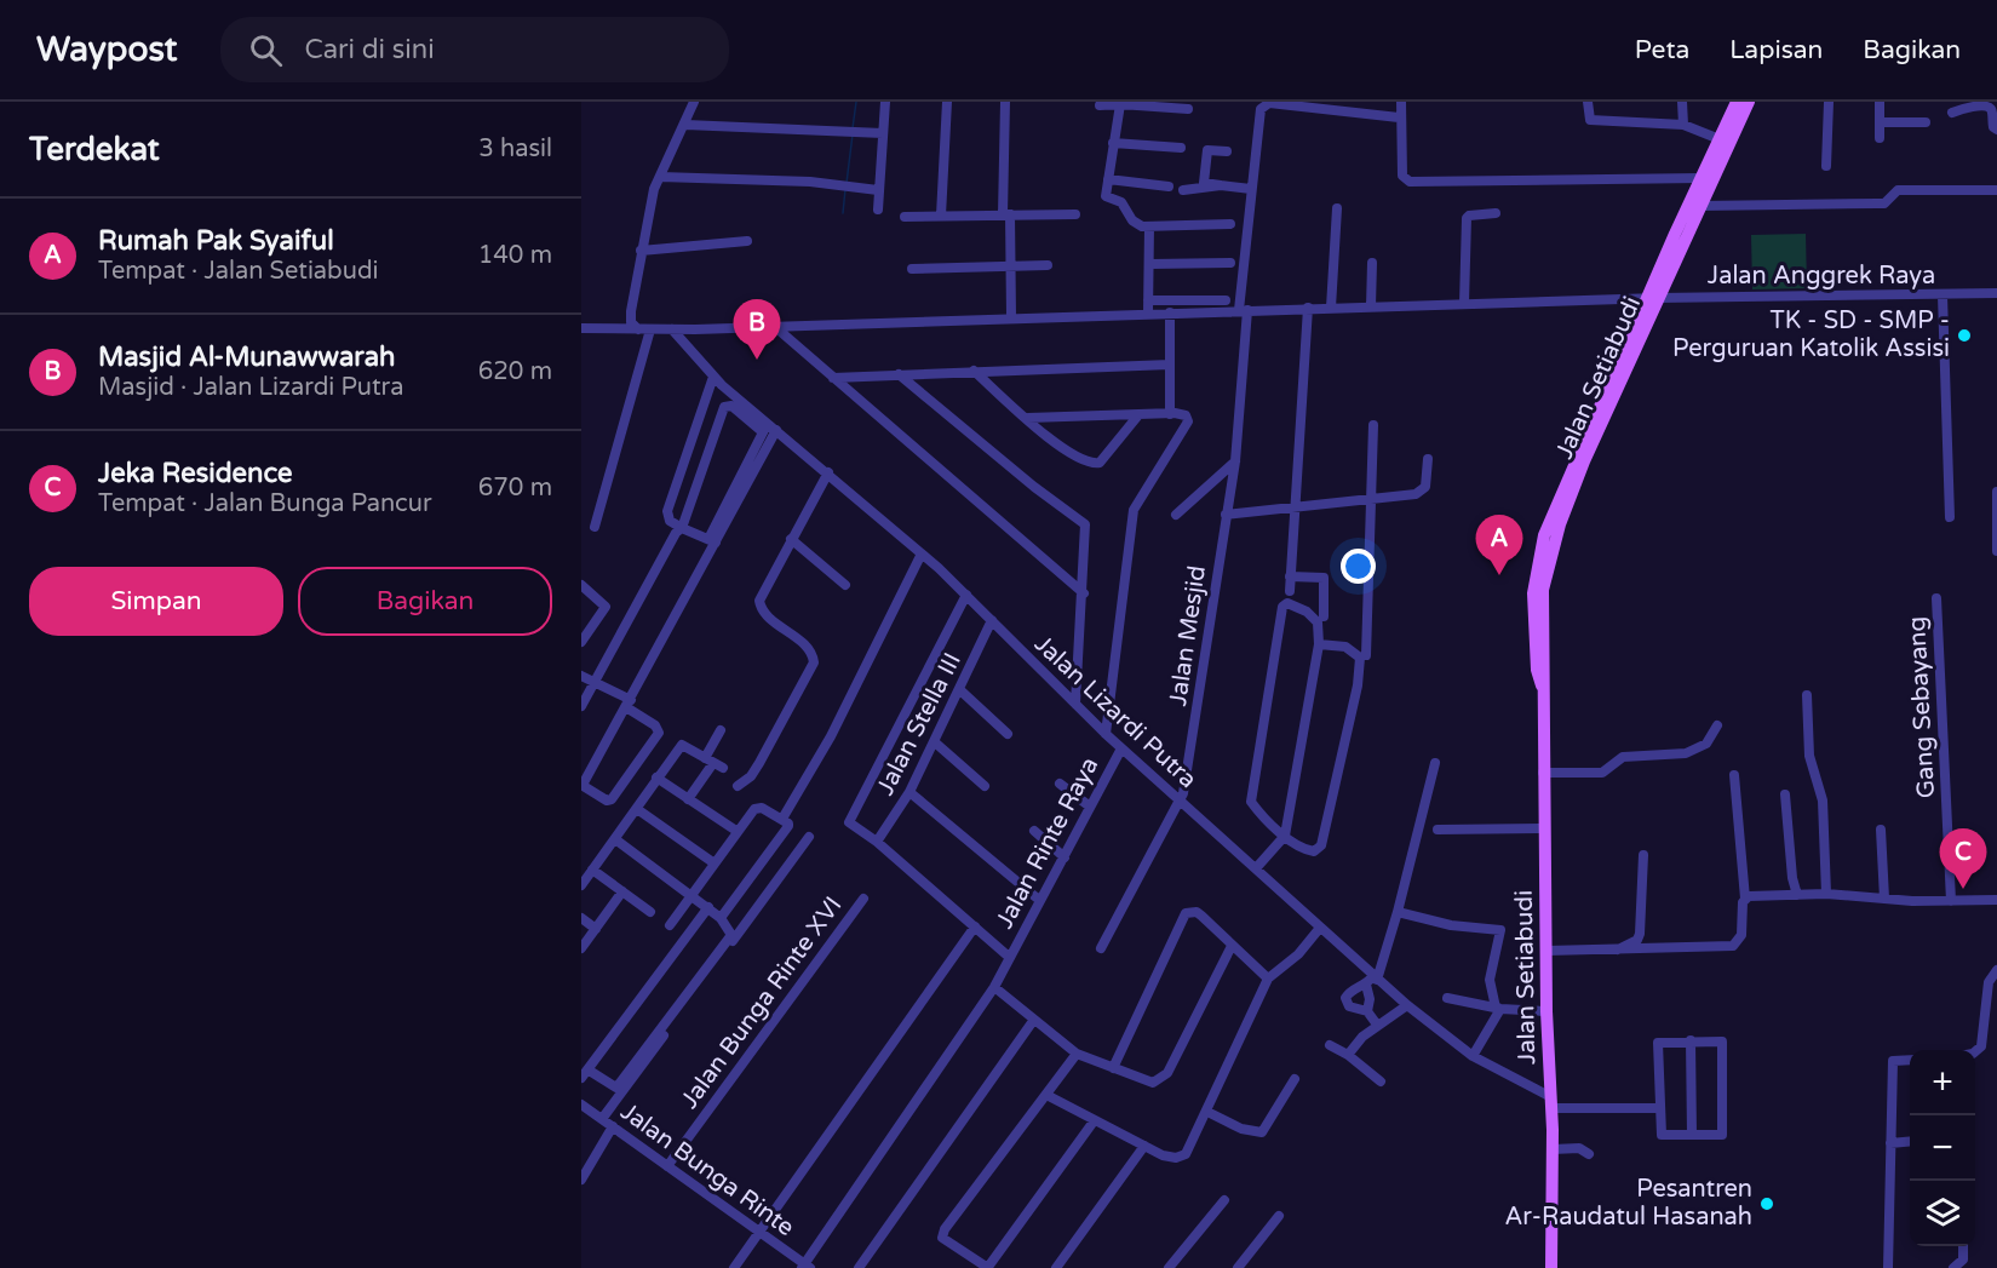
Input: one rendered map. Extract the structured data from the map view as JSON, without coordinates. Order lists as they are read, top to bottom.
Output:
{
  "streets": {
    "main road": ["Jalan Setiabudi"],
    "street": [
      "Jalan Anggrek Raya",
      "Jalan Mesjid",
      "Gang Sebayang",
      "Jalan Lizardi Putra",
      "Jalan Stella III",
      "Jalan Rinte Raya",
      "Jalan Bunga Rinte XVI",
      "Jalan Bunga Rinte"
    ]
  },
  "crossings": [
    ["Jalan Anggrek Raya", "Jalan Setiabudi"],
    ["Jalan Setiabudi", "Jalan Lizardi Putra"],
    ["Jalan Mesjid", "Jalan Lizardi Putra"],
    ["Jalan Lizardi Putra", "Jalan Stella III"],
    ["Jalan Lizardi Putra", "Jalan Rinte Raya"],
    ["Jalan Rinte Raya", "Jalan Bunga Rinte"],
    ["Jalan Bunga Rinte XVI", "Jalan Bunga Rinte"]
  ],
  "places": ["TK - SD - SMP - Perguruan Katolik Assisi", "Pesantren Ar-Raudatul Hasanah"],
  "page": {
    "header": "Waypost",
    "search": "Cari di sini",
    "nav": ["Peta", "Lapisan", "Bagikan"],
    "heading": ["Terdekat", "3 hasil"],
    "list": [
      {
        "mark": "A",
        "name": "Rumah Pak Syaiful",
        "note": "Tempat · Jalan Setiabudi",
        "value": "140 m"
      },
      {
        "mark": "B",
        "name": "Masjid Al-Munawwarah",
        "note": "Masjid · Jalan Lizardi Putra",
        "value": "620 m"
      },
      {
        "mark": "C",
        "name": "Jeka Residence",
        "note": "Tempat · Jalan Bunga Pancur",
        "value": "670 m"
      }
    ],
    "pins": ["B", "A", "C"],
    "buttons": ["Simpan", "Bagikan"],
    "map_buttons": ["+", "−"]
  }
}
